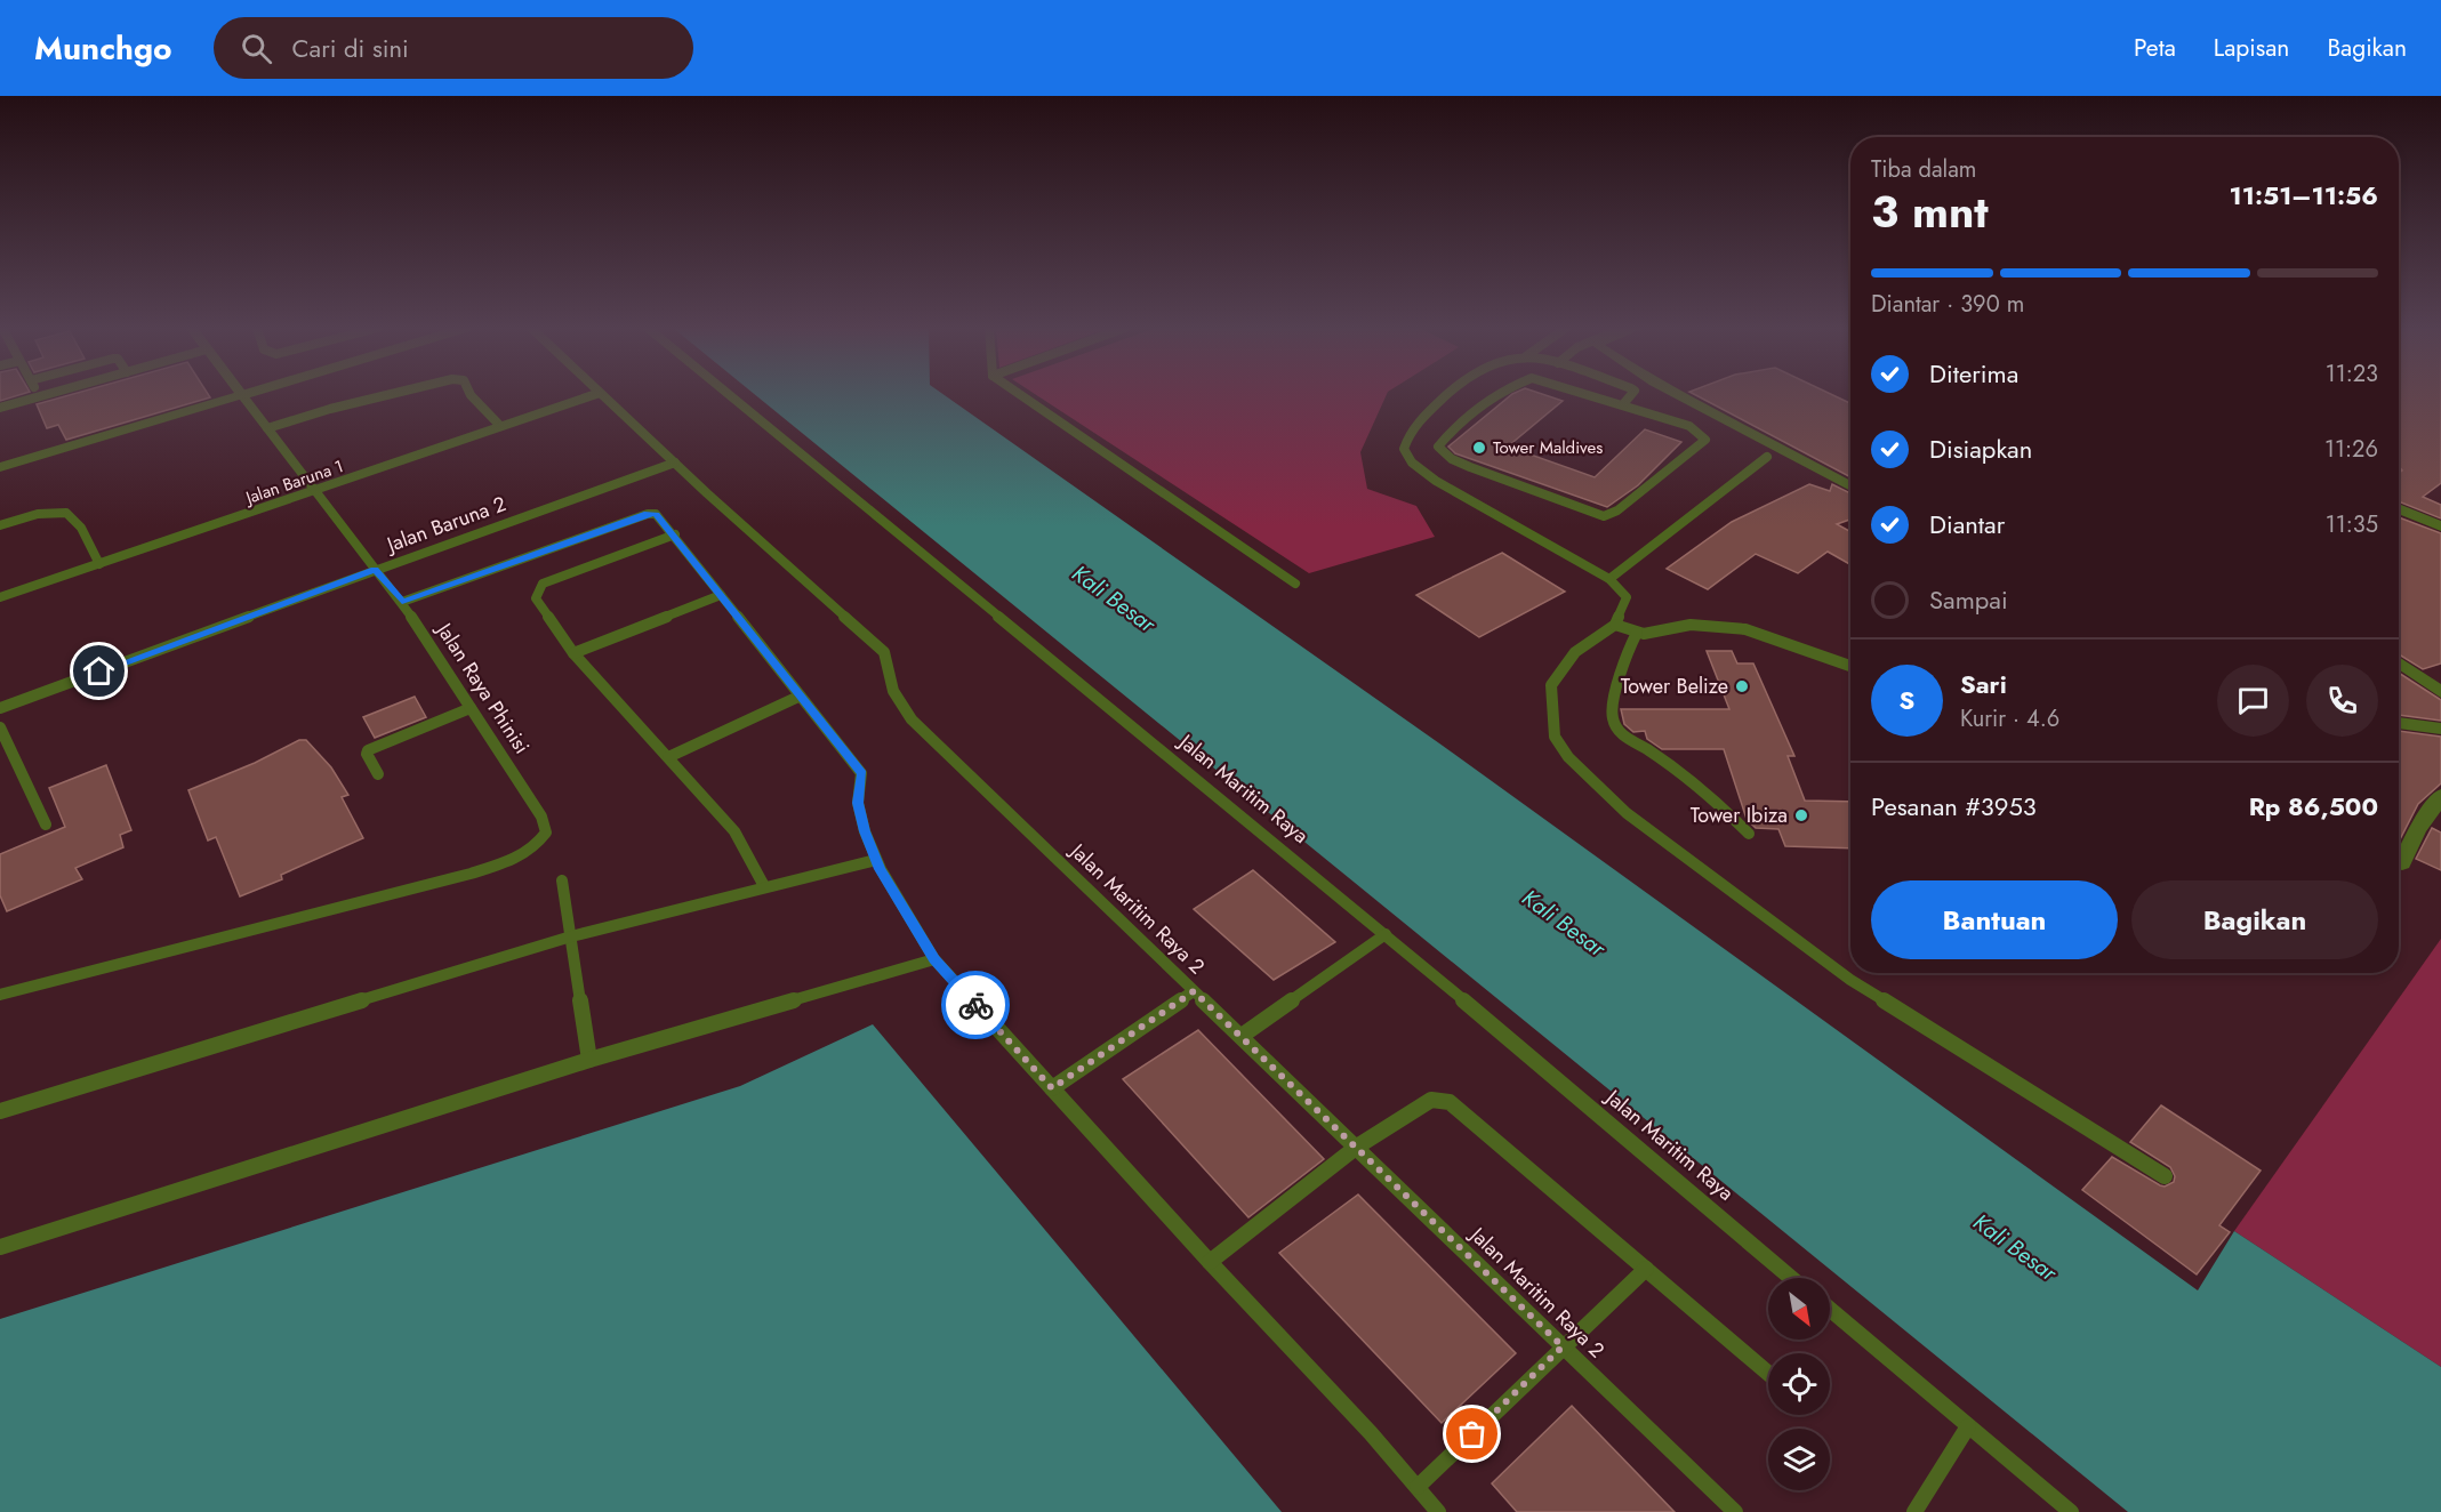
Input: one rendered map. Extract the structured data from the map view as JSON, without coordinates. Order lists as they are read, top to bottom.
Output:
{
  "streets": {
    "lane": [
      "Jalan Baruna 1",
      "Jalan Baruna 2",
      "Jalan Raya Phinisi",
      "Jalan Maritim Raya",
      "Jalan Maritim Raya 2"
    ]
  },
  "crossings": [
    ["Jalan Baruna 1", "Jalan Raya Phinisi"],
    ["Jalan Baruna 1", "Jalan Maritim Raya 2"],
    ["Jalan Baruna 2", "Jalan Raya Phinisi"],
    ["Jalan Baruna 2", "Jalan Maritim Raya 2"]
  ],
  "water": ["Kali Besar"],
  "places": ["Tower Maldives", "Tower Belize", "Tower Ibiza"],
  "north": "bottom right",
  "page": {
    "header": "Munchgo",
    "search": "Cari di sini",
    "nav": ["Peta", "Lapisan", "Bagikan"],
    "heading": ["3 mnt", "Tiba dalam", "11:51–11:56"],
    "panel": [
      "Sari",
      "Kurir · 4.6",
      "Pesanan #3953",
      "Rp 86,500"
    ],
    "bar": "Diantar · 390 m",
    "list": [
      ["Diterima", "11:23"],
      ["Disiapkan", "11:26"],
      ["Diantar", "11:35"],
      "Sampai"
    ],
    "round": "S",
    "buttons": ["Bantuan", "Bagikan"]
  }
}
